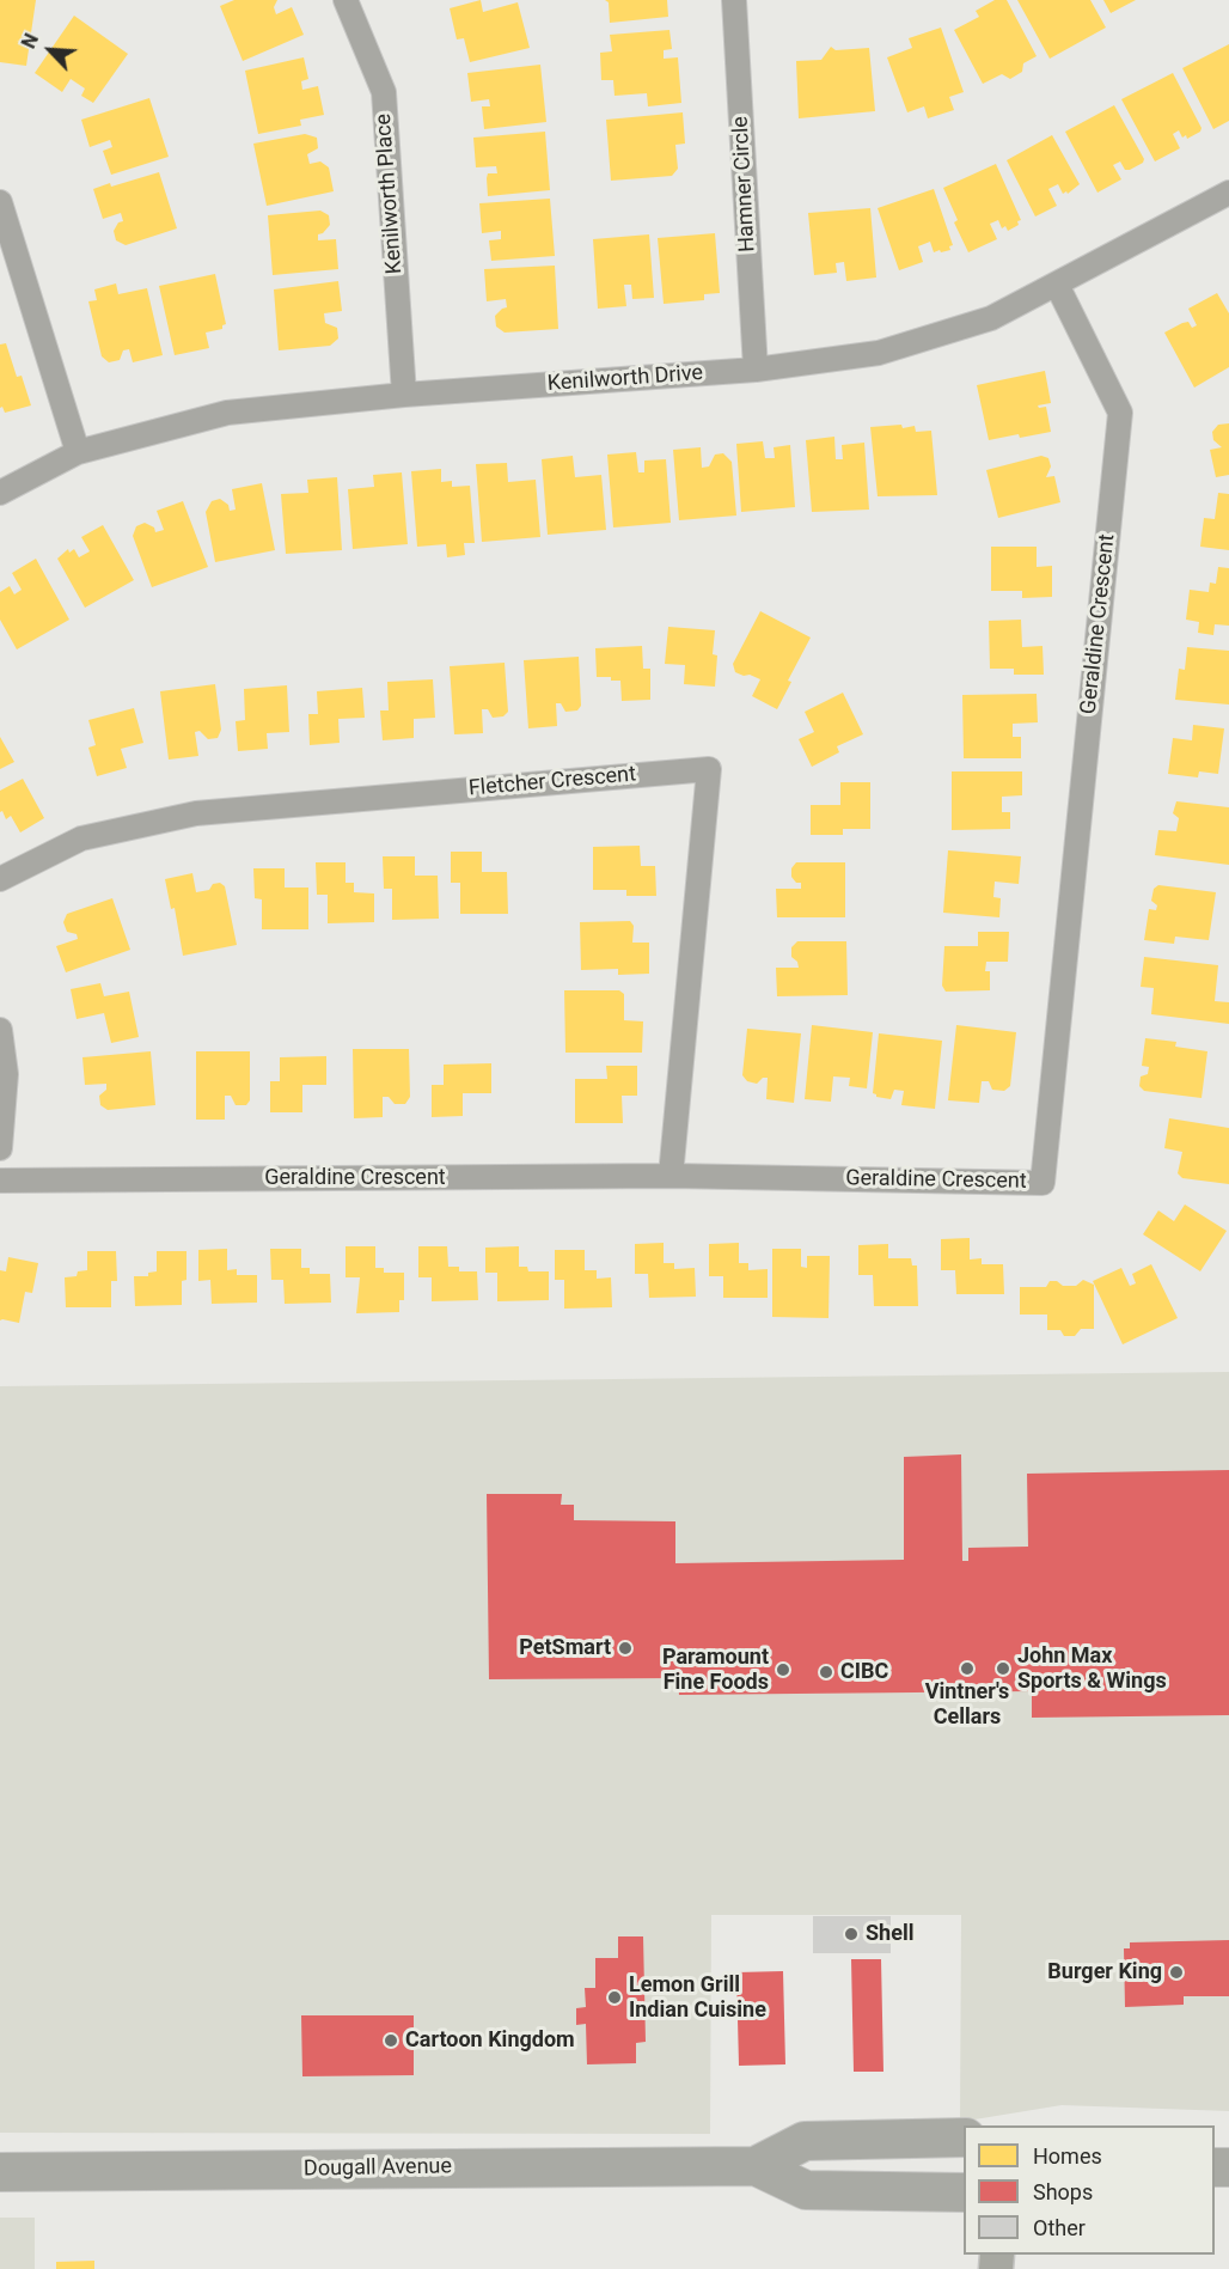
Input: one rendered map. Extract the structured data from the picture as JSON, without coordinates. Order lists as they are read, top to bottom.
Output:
{
  "streets": {
    "main road": ["Dougall Avenue"],
    "street": [
      "Hamner Circle",
      "Kenilworth Place",
      "Kenilworth Drive",
      "Geraldine Crescent",
      "Fletcher Crescent"
    ]
  },
  "crossings": [
    ["Hamner Circle", "Kenilworth Drive"],
    ["Kenilworth Place", "Kenilworth Drive"],
    ["Kenilworth Drive", "Geraldine Crescent"],
    ["Geraldine Crescent", "Fletcher Crescent"]
  ],
  "places": [
    "PetSmart",
    "Vintner's Cellars",
    "John Max Sports & Wings",
    "Paramount Fine Foods",
    "CIBC",
    "Shell",
    "Burger King",
    "Lemon Grill Indian Cuisine",
    "Cartoon Kingdom"
  ],
  "legend": ["Homes", "Shops", "Other"],
  "north": "top left"
}
